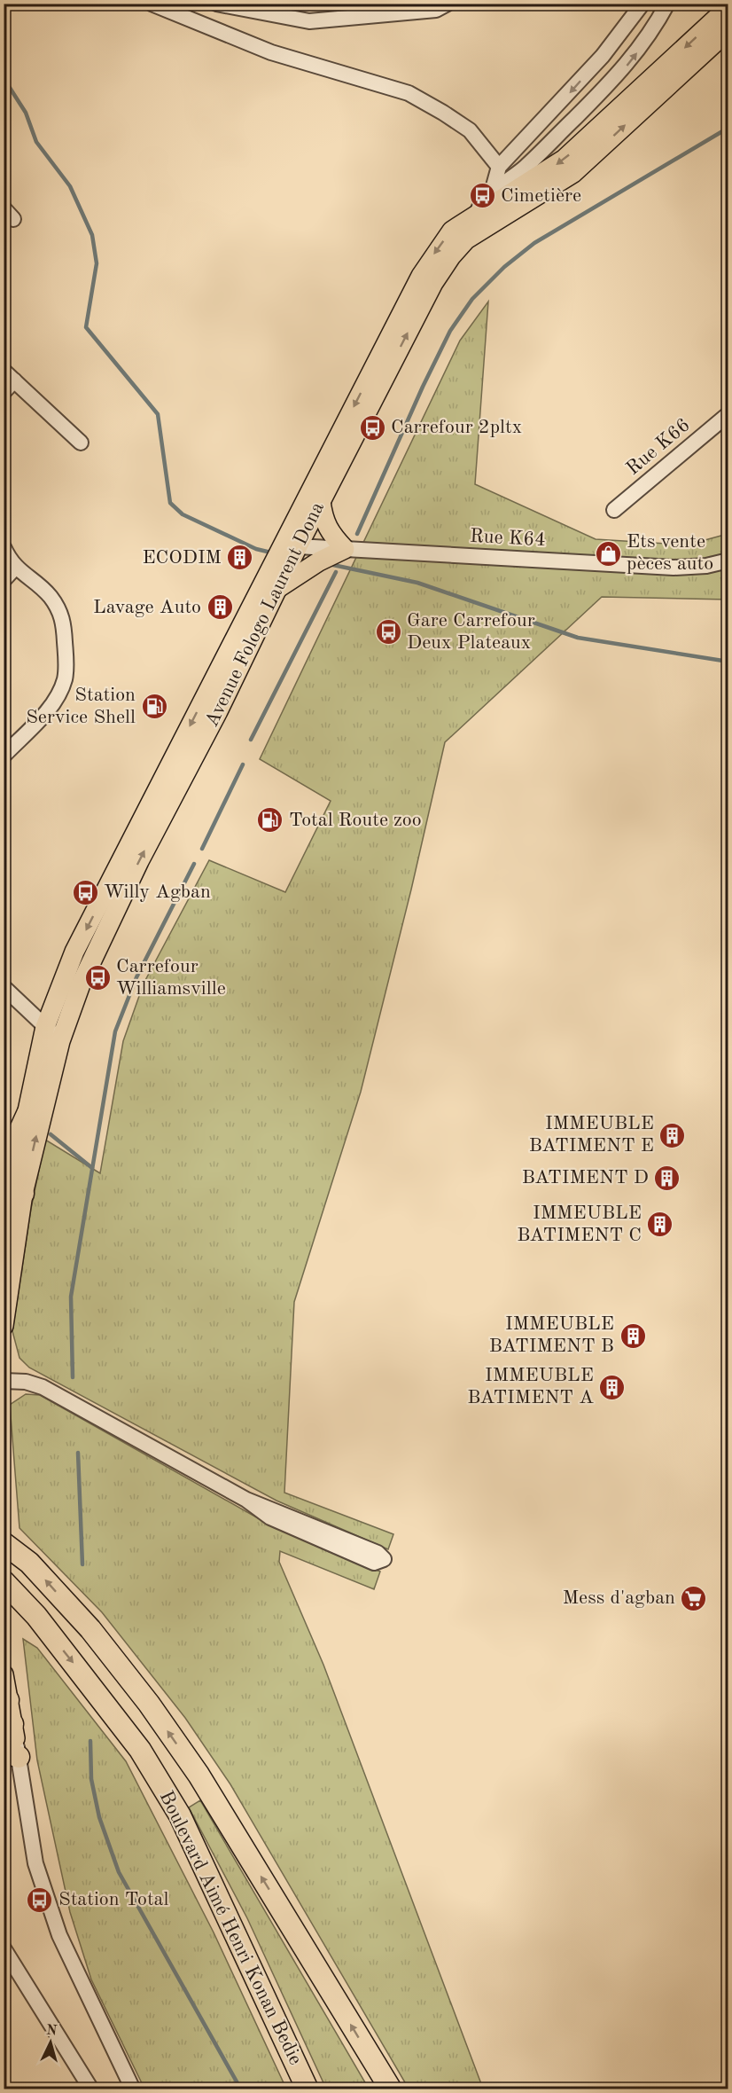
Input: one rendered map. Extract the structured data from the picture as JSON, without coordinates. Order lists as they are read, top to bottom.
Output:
{
  "streets": {
    "highway": ["Boulevard Aimé Henri Konan Bedie"],
    "main road": ["Avenue Fologo Laurent Dona"],
    "street": ["Rue K66", "Rue K64"]
  },
  "crossings": [
    ["Rue K64", "Avenue Fologo Laurent Dona"]
  ],
  "places": {
    "bus stop": [
      "Cimetière",
      "Carrefour 2pltx",
      "Gare Carrefour Deux Plateaux",
      "Willy Agban",
      "Carrefour Williamsville",
      "Station Total"
    ],
    "shop": ["Ets vente pèces auto"],
    "building": [
      "ECODIM",
      "Lavage Auto",
      "IMMEUBLE BATIMENT E",
      "BATIMENT D",
      "IMMEUBLE BATIMENT C",
      "IMMEUBLE BATIMENT B",
      "IMMEUBLE BATIMENT A"
    ],
    "fuel station": ["Station Service Shell", "Total Route zoo"],
    "supermarket": ["Mess d'agban"]
  },
  "north": "top"
}
